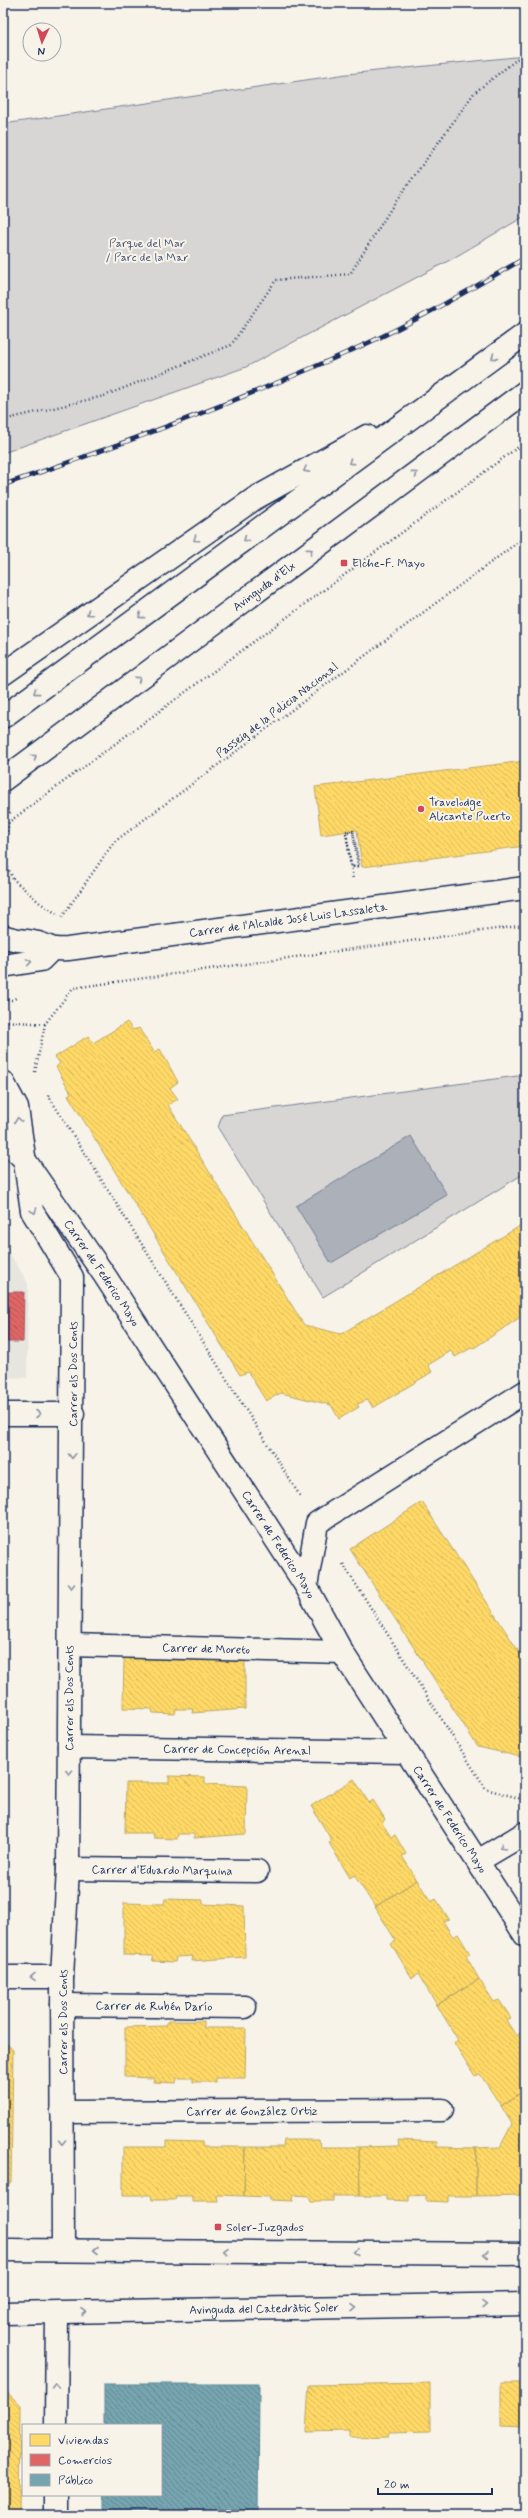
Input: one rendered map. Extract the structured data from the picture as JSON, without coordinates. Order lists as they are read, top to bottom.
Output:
{
  "streets": {
    "street": [
      "Avinguda d'Elx",
      "Carrer de l'Alcalde José Luis Lassaleta",
      "Carrer de Federico Mayo",
      "Carrer els Dos Cents",
      "Carrer de Moreto",
      "Carrer de Concepción Arenal",
      "Carrer d'Eduardo Marquina",
      "Carrer de Rubén Darío",
      "Carrer de González Ortiz",
      "Avinguda del Catedràtic Soler"
    ],
    "path": ["Passeig de la Policia Nacional"]
  },
  "crossings": [
    ["Carrer de Federico Mayo", "Carrer els Dos Cents"],
    ["Carrer de Federico Mayo", "Carrer de Moreto"],
    ["Carrer de Federico Mayo", "Carrer de Concepción Arenal"],
    ["Carrer els Dos Cents", "Carrer de Moreto"],
    ["Carrer els Dos Cents", "Carrer de Concepción Arenal"],
    ["Carrer els Dos Cents", "Carrer d'Eduardo Marquina"],
    ["Carrer els Dos Cents", "Carrer de Rubén Darío"],
    ["Carrer els Dos Cents", "Carrer de González Ortiz"]
  ],
  "one_way": ["Carrer els Dos Cents"],
  "parks": ["Parque del Mar / Parc de la Mar"],
  "places": {
    "transit": ["Elche-F. Mayo", "Soler-Juzgados"],
    "other": ["Travelodge Alicante Puerto"]
  },
  "legend": ["Viviendas", "Comercios", "Público"],
  "scale_bar": "20 m",
  "north": "bottom"
}
